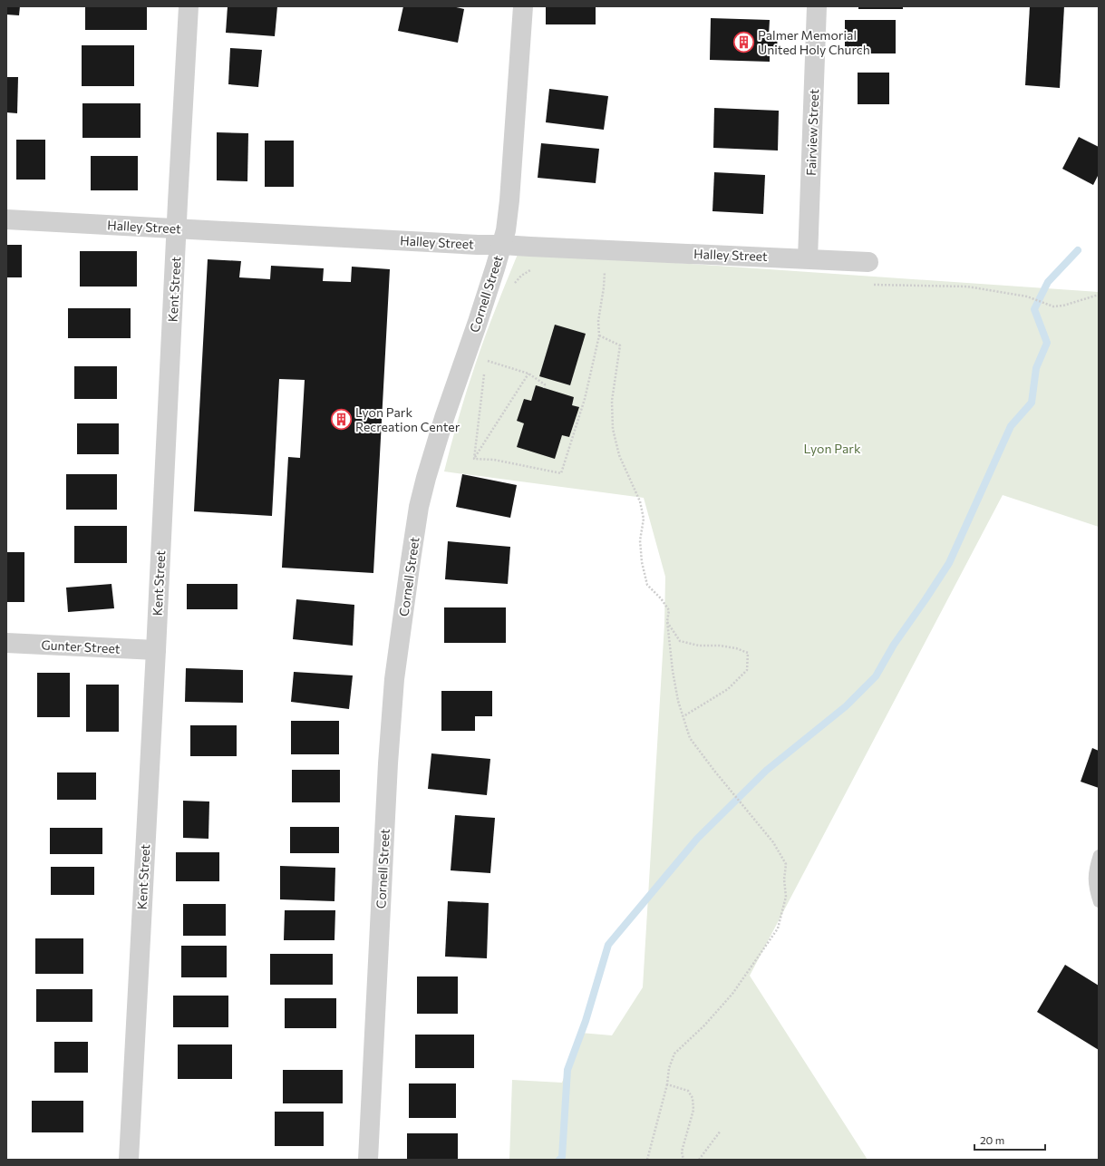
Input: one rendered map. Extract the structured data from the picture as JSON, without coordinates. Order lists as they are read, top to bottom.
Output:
{
  "streets": {
    "street": [
      "Fairview Street",
      "Halley Street",
      "Kent Street",
      "Cornell Street",
      "Gunter Street"
    ]
  },
  "crossings": [
    ["Fairview Street", "Halley Street"],
    ["Halley Street", "Kent Street"],
    ["Halley Street", "Cornell Street"],
    ["Kent Street", "Gunter Street"]
  ],
  "parks": ["Lyon Park"],
  "places": {
    "building": ["Palmer Memorial United Holy Church", "Lyon Park Recreation Center"]
  },
  "scale_bar": "20 m"
}
